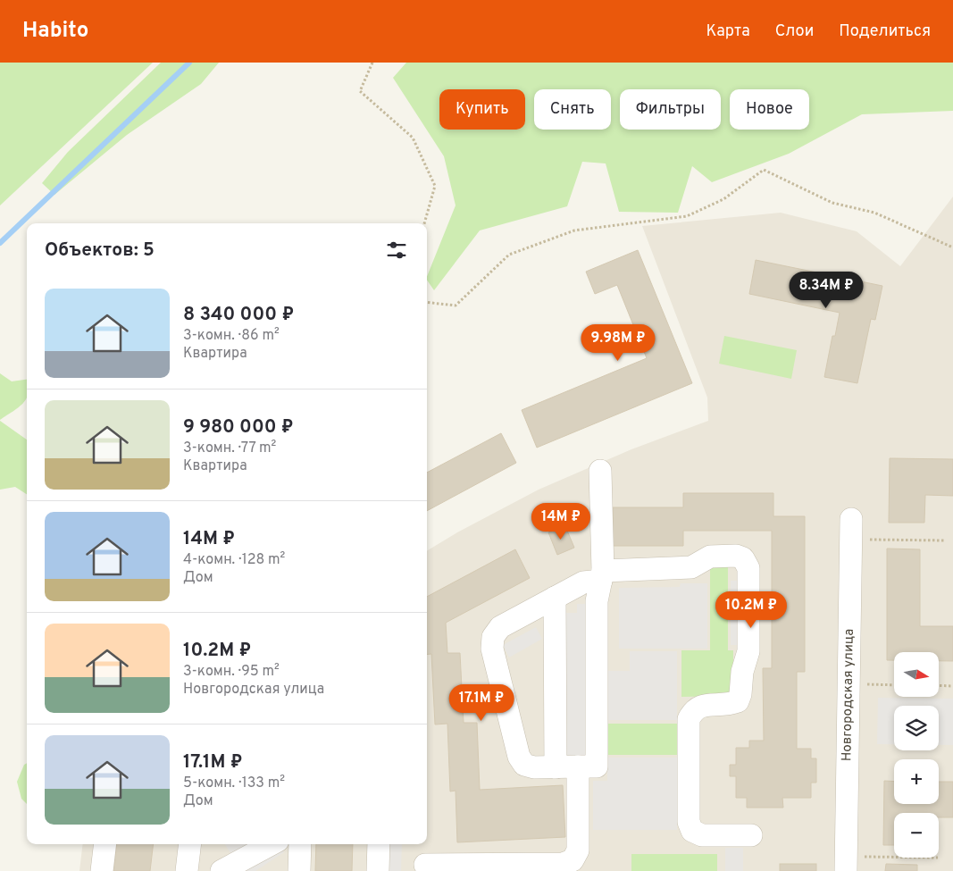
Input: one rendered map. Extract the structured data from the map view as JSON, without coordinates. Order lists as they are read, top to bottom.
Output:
{
  "streets": {
    "street": ["Новгородская улица"]
  },
  "north": "right",
  "page": {
    "header": "Habito",
    "nav": ["Карта", "Слои", "Поделиться"],
    "chip": [
      "Купить",
      "Снять",
      "Фильтры",
      "Новое"
    ],
    "heading": "Объектов: 5",
    "price": [
      "8.34M ₽",
      "9.98M ₽",
      "14M ₽",
      "10.2M ₽",
      "17.1M ₽"
    ],
    "list": [
      {
        "name": "8 340 000 ₽",
        "note": "3-комн. · 86 m² · Квартира"
      },
      {
        "name": "9 980 000 ₽",
        "note": "3-комн. · 77 m² · Квартира"
      },
      {
        "name": "14M ₽",
        "note": "4-комн. · 128 m² · Дом"
      },
      {
        "name": "10.2M ₽",
        "note": "3-комн. · 95 m² · Новгородская улица"
      },
      {
        "name": "17.1M ₽",
        "note": "5-комн. · 133 m² · Дом"
      }
    ],
    "map_buttons": ["+", "−"]
  }
}
